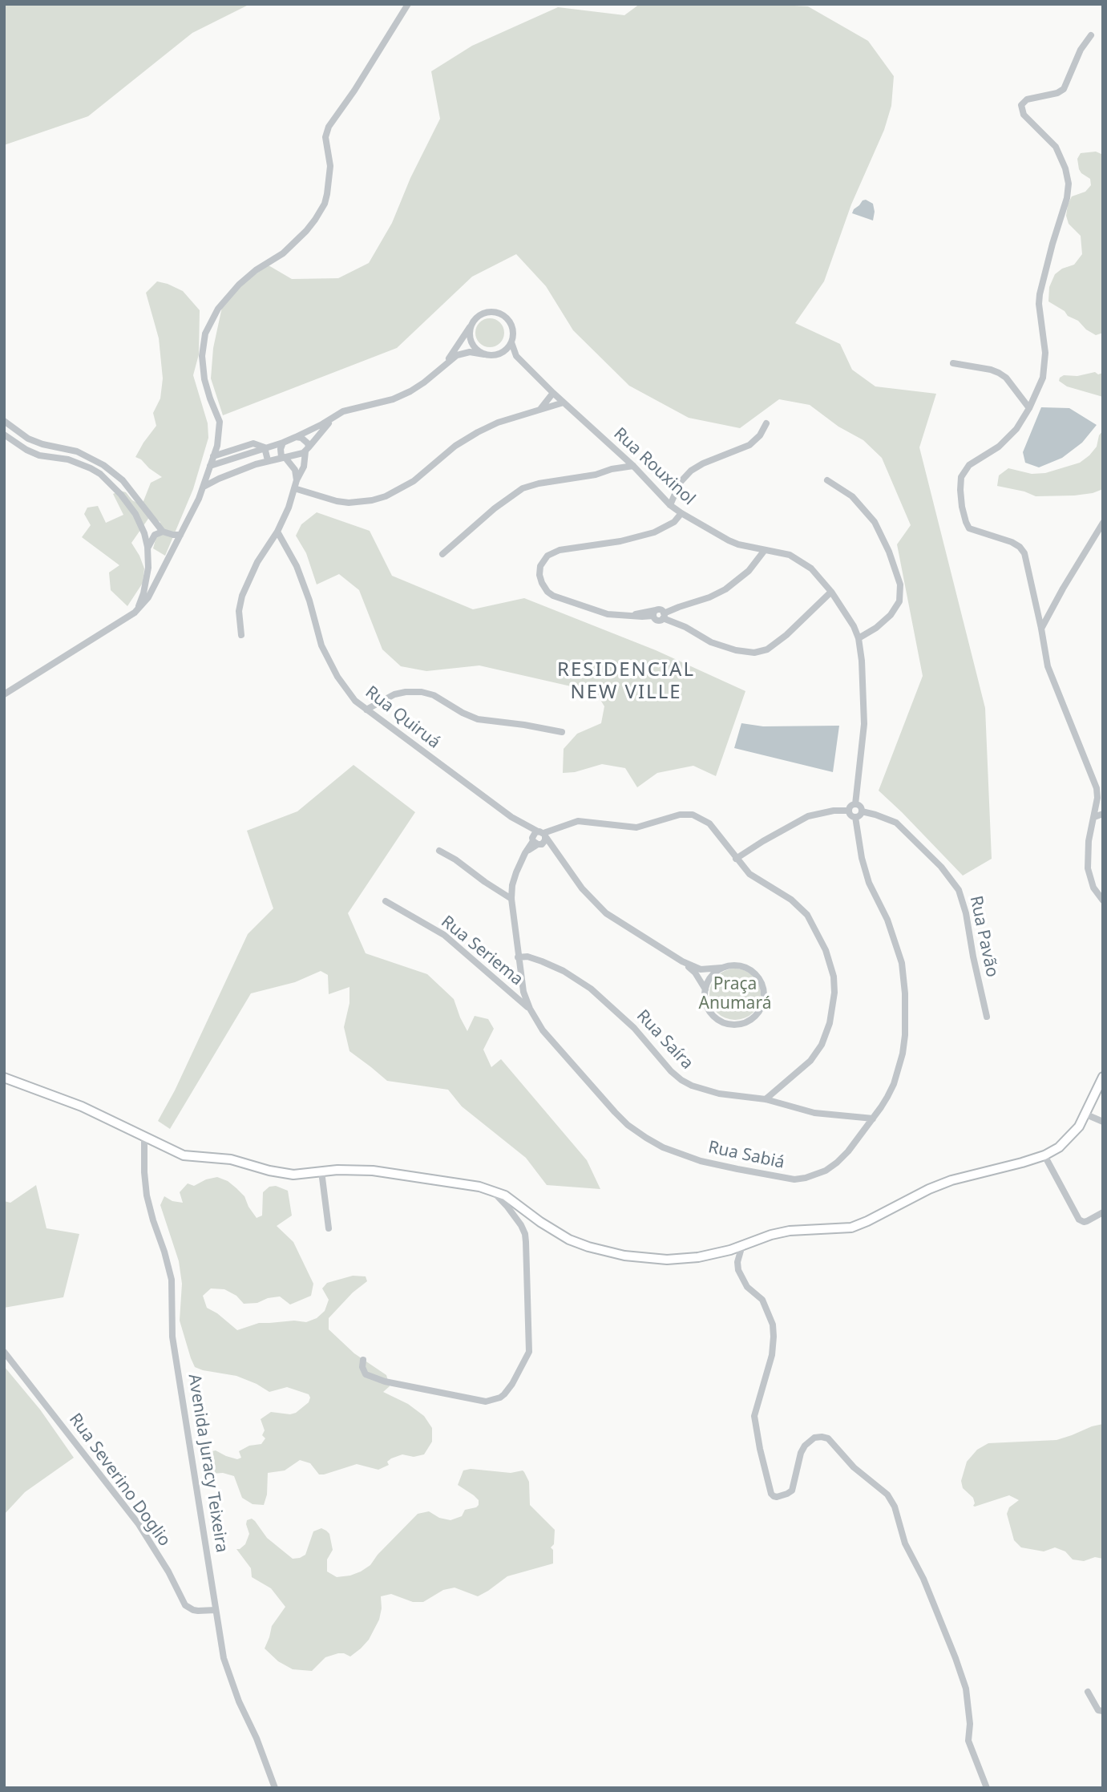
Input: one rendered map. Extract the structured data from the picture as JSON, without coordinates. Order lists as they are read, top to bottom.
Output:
{
  "streets": {
    "street": [
      "Rua Rouxinol",
      "Rua Quiruá",
      "Rua Pavão",
      "Rua Seriema",
      "Rua Saíra",
      "Rua Sabiá",
      "Avenida Juracy Teixeira",
      "Rua Severino Doglio"
    ]
  },
  "crossings": [
    ["Rua Rouxinol", "Rua Pavão"],
    ["Rua Rouxinol", "Rua Sabiá"],
    ["Rua Quiruá", "Rua Sabiá"],
    ["Rua Pavão", "Rua Sabiá"],
    ["Rua Seriema", "Rua Sabiá"],
    ["Rua Saíra", "Rua Sabiá"],
    ["Avenida Juracy Teixeira", "Rua Severino Doglio"]
  ],
  "districts": ["RESIDENCIAL NEW VILLE"],
  "parks": ["Praça Anumará"]
}
